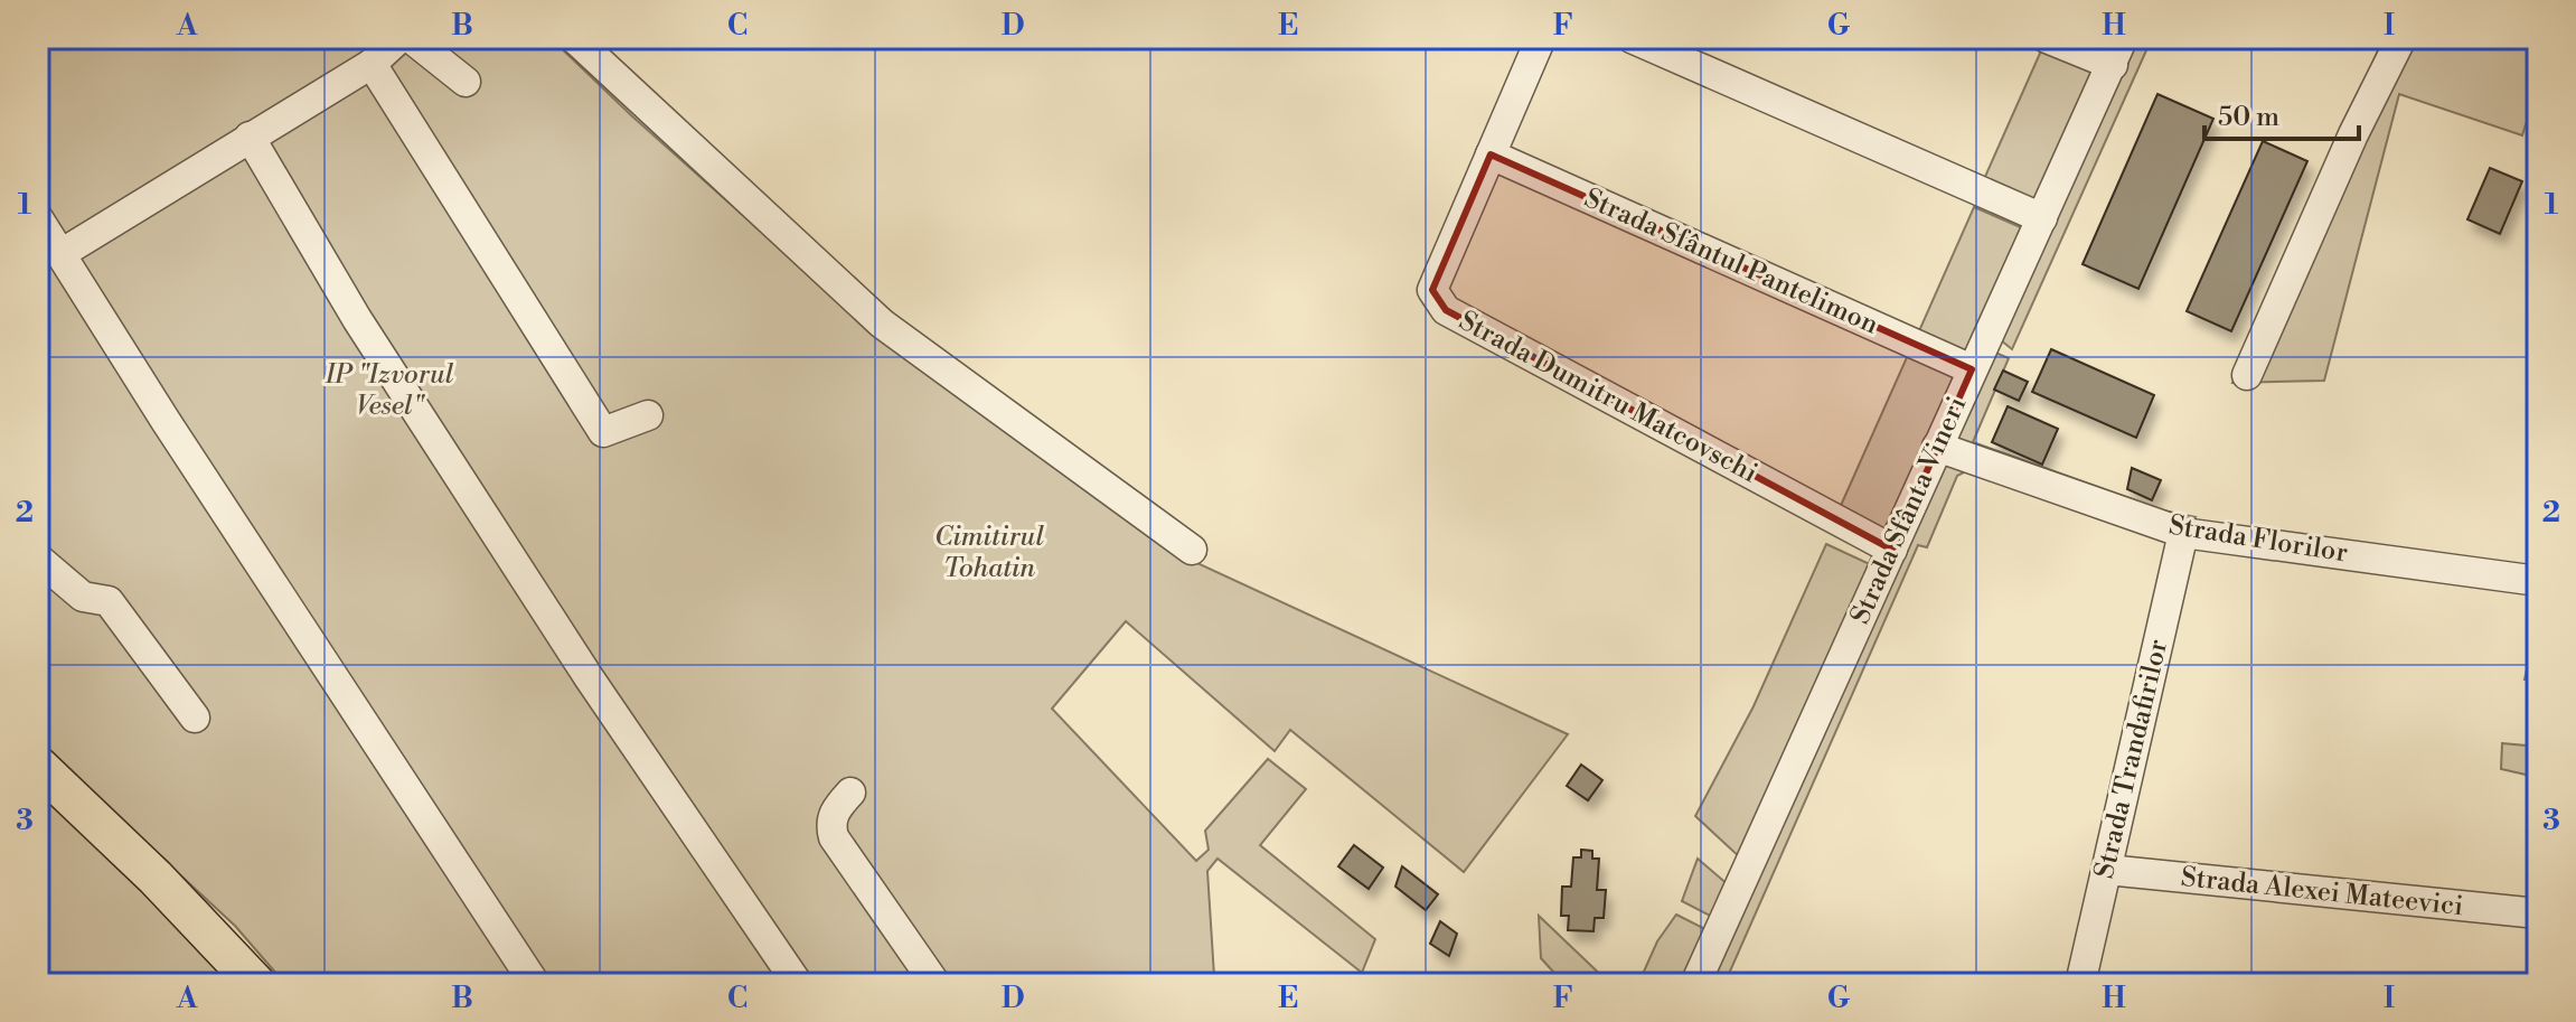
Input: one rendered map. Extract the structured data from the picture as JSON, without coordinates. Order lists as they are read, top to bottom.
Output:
{
  "streets": {
    "street": [
      "Strada Sfântul Pantelimon",
      "Strada Dumitru Matcovschi",
      "Strada Sfânta Vineri",
      "Strada Florilor",
      "Strada Trandafirilor",
      "Strada Alexei Mateevici"
    ]
  },
  "crossings": [
    ["Strada Sfântul Pantelimon", "Strada Dumitru Matcovschi"],
    ["Strada Sfântul Pantelimon", "Strada Sfânta Vineri"],
    ["Strada Dumitru Matcovschi", "Strada Sfânta Vineri"],
    ["Strada Sfânta Vineri", "Strada Florilor"],
    ["Strada Florilor", "Strada Trandafirilor"],
    ["Strada Trandafirilor", "Strada Alexei Mateevici"]
  ],
  "parks": ["IP \"Izvorul Vesel\"", "Cimitirul Tohatin"],
  "scale_bar": "50 m",
  "grid": {
    "columns": [
      "A",
      "B",
      "C",
      "D",
      "E",
      "F",
      "G",
      "H",
      "I"
    ],
    "rows": ["1", "2", "3"]
  }
}
